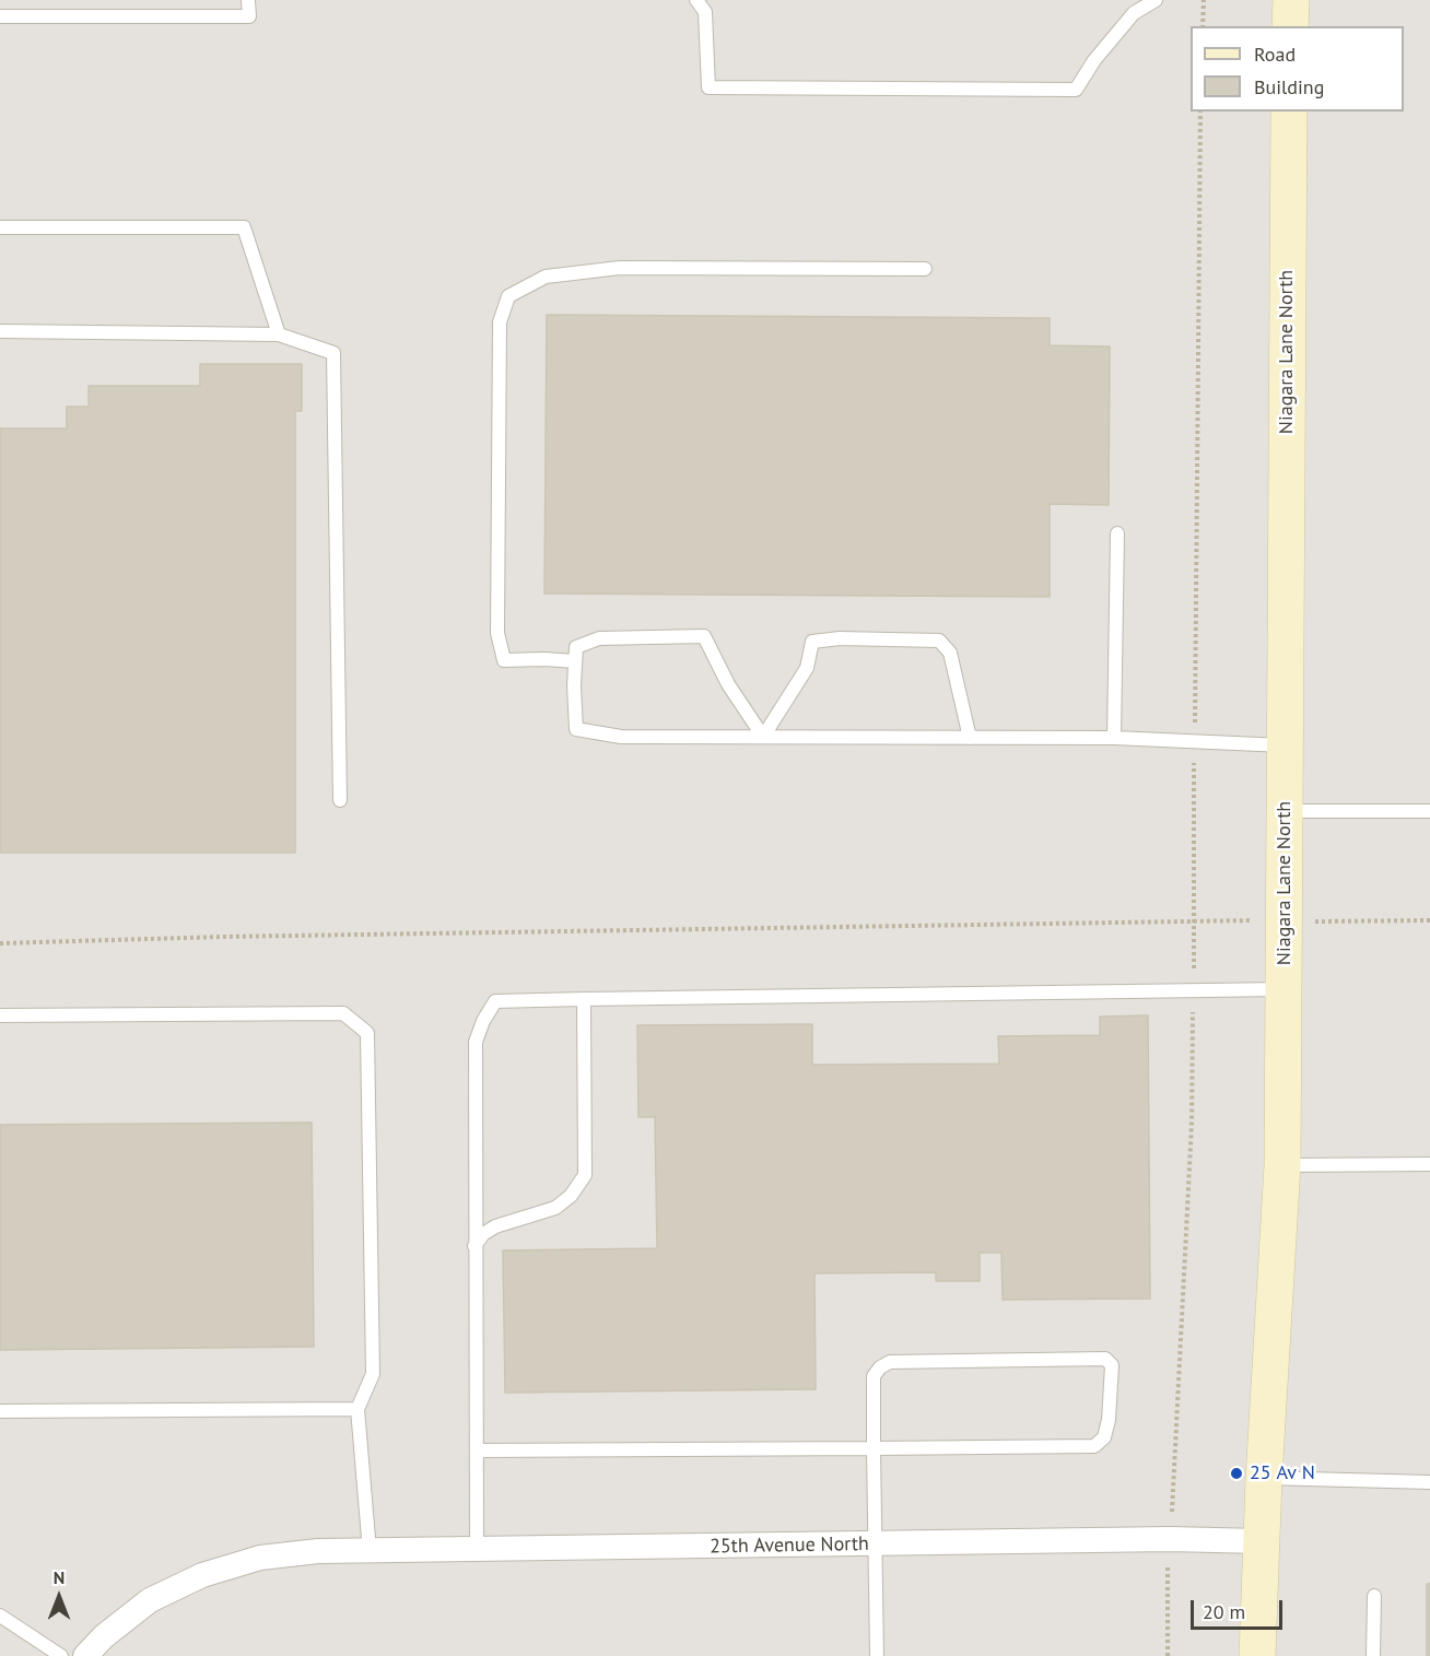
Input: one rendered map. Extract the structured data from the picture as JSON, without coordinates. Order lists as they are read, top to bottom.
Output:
{
  "streets": {
    "street": ["Niagara Lane North", "25th Avenue North"]
  },
  "crossings": [
    ["Niagara Lane North", "25th Avenue North"]
  ],
  "places": ["25 Av N"],
  "legend": ["Road", "Building"],
  "scale_bar": "20 m",
  "north": "top"
}
